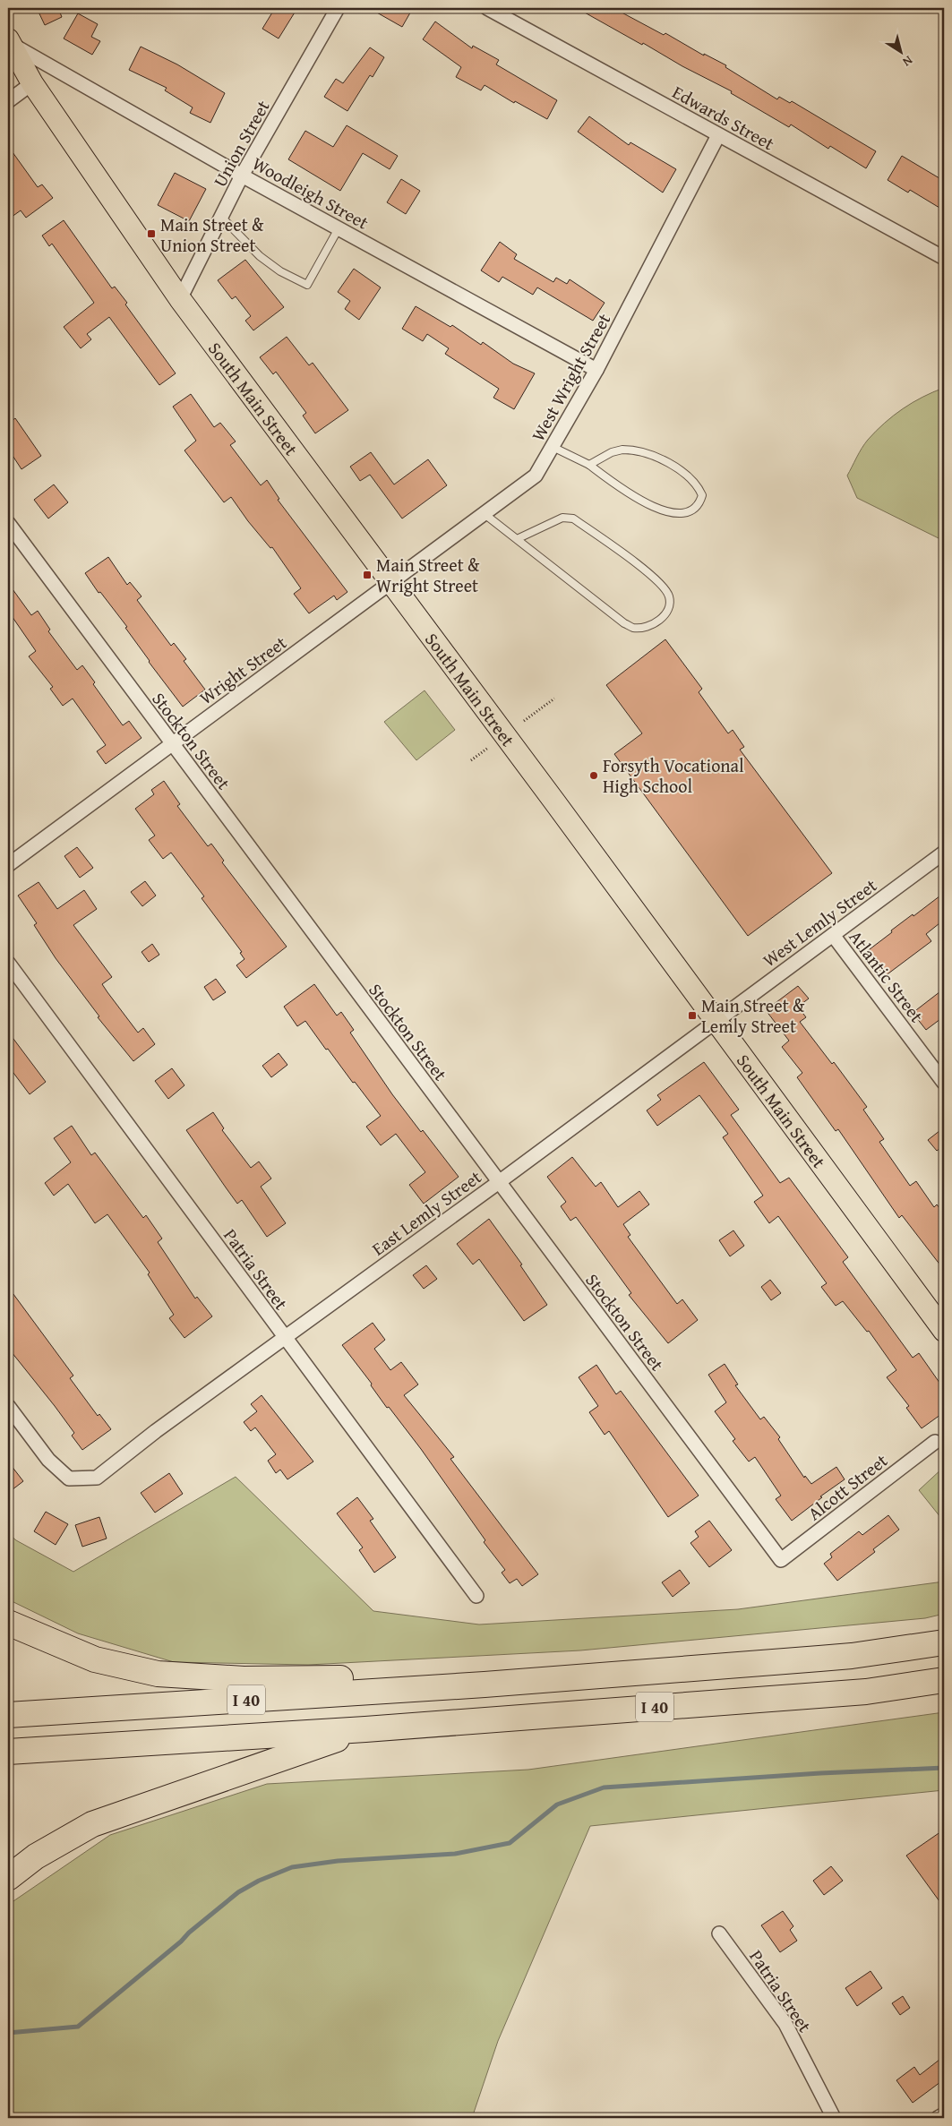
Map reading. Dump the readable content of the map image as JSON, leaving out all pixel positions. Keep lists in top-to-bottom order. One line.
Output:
{"streets":{"highway":["I 40"],"main road":["South Main Street"],"street":["Edwards Street","Union Street","Woodleigh Street","West Wright Street","Wright Street","Stockton Street","West Lemly Street","Atlantic Street","East Lemly Street","Patria Street","Alcott Street"]},"crossings":[["Edwards Street","West Wright Street"],["Union Street","Woodleigh Street"],["Union Street","South Main Street"],["Woodleigh Street","West Wright Street"],["Woodleigh Street","South Main Street"],["West Wright Street","South Main Street"],["West Wright Street","Wright Street"],["South Main Street","Wright Street"],["South Main Street","West Lemly Street"],["South Main Street","East Lemly Street"],["Wright Street","Stockton Street"],["Stockton Street","East Lemly Street"],["Stockton Street","Alcott Street"],["West Lemly Street","Atlantic Street"],["West Lemly Street","East Lemly Street"],["East Lemly Street","Patria Street"]],"places":{"transit":["Main Street & Union Street","Main Street & Wright Street","Main Street & Lemly Street"],"other":["Forsyth Vocational High School"]},"north":"bottom right"}
